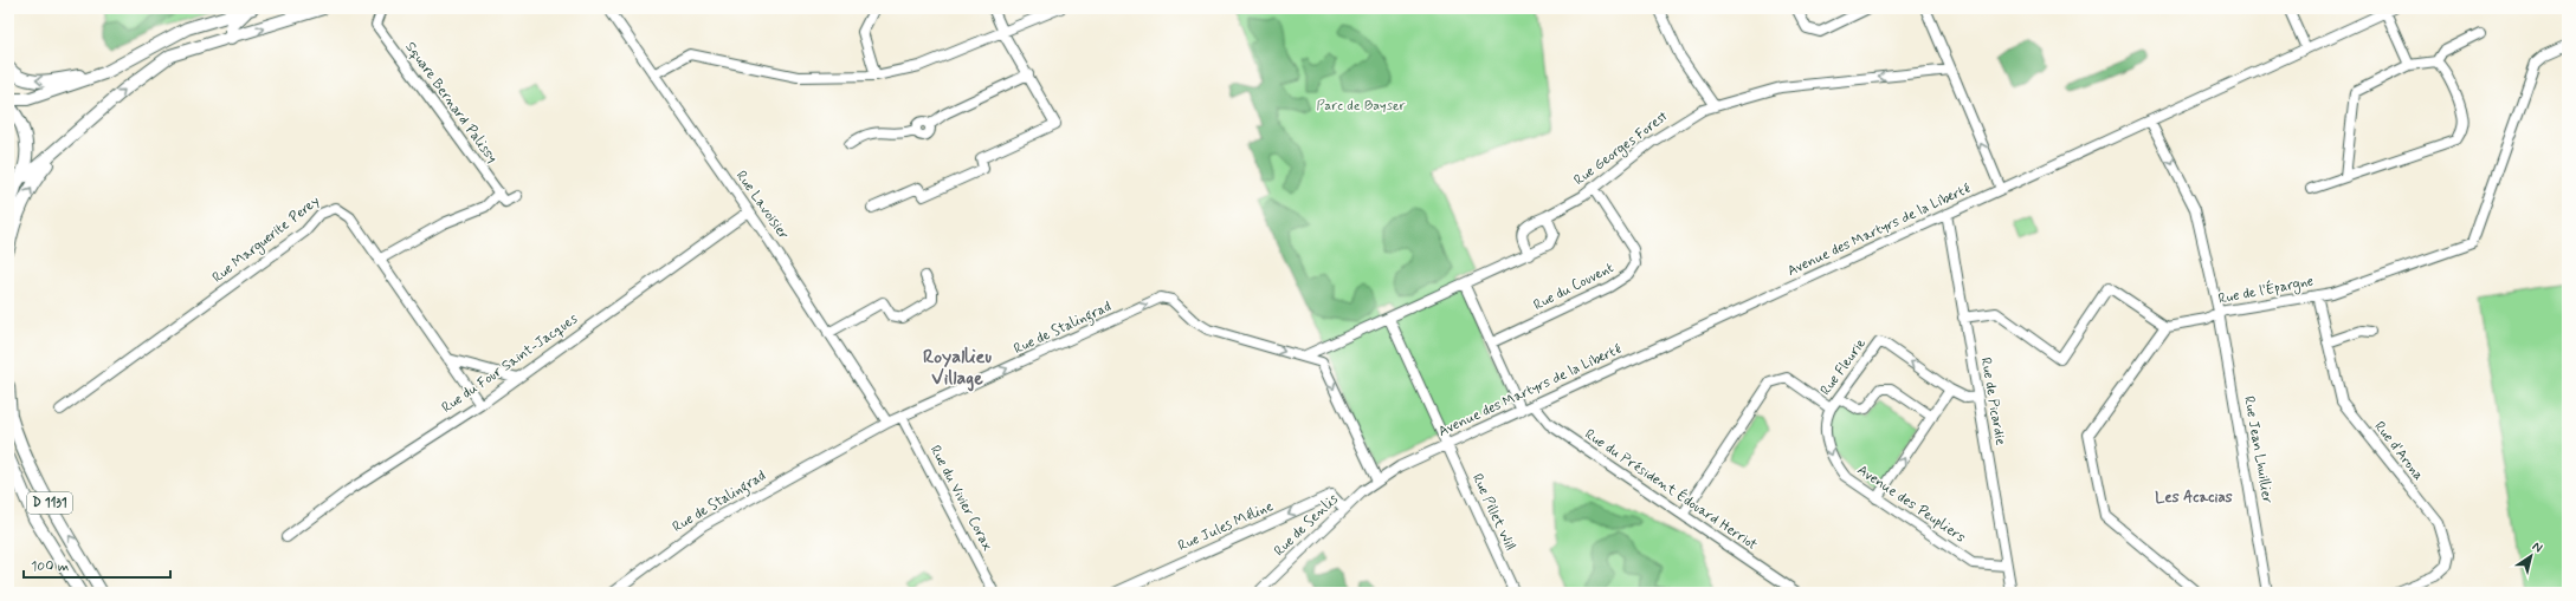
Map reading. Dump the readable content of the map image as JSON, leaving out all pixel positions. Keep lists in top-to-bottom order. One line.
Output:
{"streets":{"main road":["D 1131"],"street":["Square Bernard Palissy","Rue Georges Forest","Rue Lavoisier","Avenue des Martyrs de la Liberté","Rue Marguerite Perey","Rue du Couvent","Rue de l'Épargne","Rue de Stalingrad","Rue du Four Saint-Jacques","Rue Fleurie","Rue de Picardie","Rue Jean Lhuillier","Rue d'Arona","Rue du Président Édouard Herriot","Rue du Vivier Corax","Avenue des Peupliers","Rue Pillet Will","Rue de Senlis","Rue Jules Méline"]},"crossings":[["Rue Georges Forest","Rue du Couvent"],["Rue Lavoisier","Rue de Stalingrad"],["Rue Lavoisier","Rue du Four Saint-Jacques"],["Avenue des Martyrs de la Liberté","Rue de Stalingrad"],["Avenue des Martyrs de la Liberté","Rue de Picardie"],["Avenue des Martyrs de la Liberté","Rue Jean Lhuillier"],["Avenue des Martyrs de la Liberté","Rue du Président Édouard Herriot"],["Avenue des Martyrs de la Liberté","Rue Pillet Will"],["Avenue des Martyrs de la Liberté","Rue de Senlis"],["Rue Marguerite Perey","Rue du Four Saint-Jacques"],["Rue de l'Épargne","Rue Jean Lhuillier"],["Rue de l'Épargne","Rue d'Arona"],["Rue de Stalingrad","Rue du Vivier Corax"],["Rue de Stalingrad","Rue de Senlis"],["Rue Fleurie","Rue de Picardie"],["Rue Fleurie","Rue du Président Édouard Herriot"],["Rue Fleurie","Avenue des Peupliers"],["Rue de Picardie","Avenue des Peupliers"],["Rue de Senlis","Rue Jules Méline"]],"one_way":["Rue Georges Forest","Rue de Stalingrad","Rue Jean Lhuillier","Avenue des Peupliers","Rue Jules Méline"],"districts":["Royallieu Village","Les Acacias"],"parks":["Parc de Bayser"],"scale_bar":"100 m","north":"top right"}
